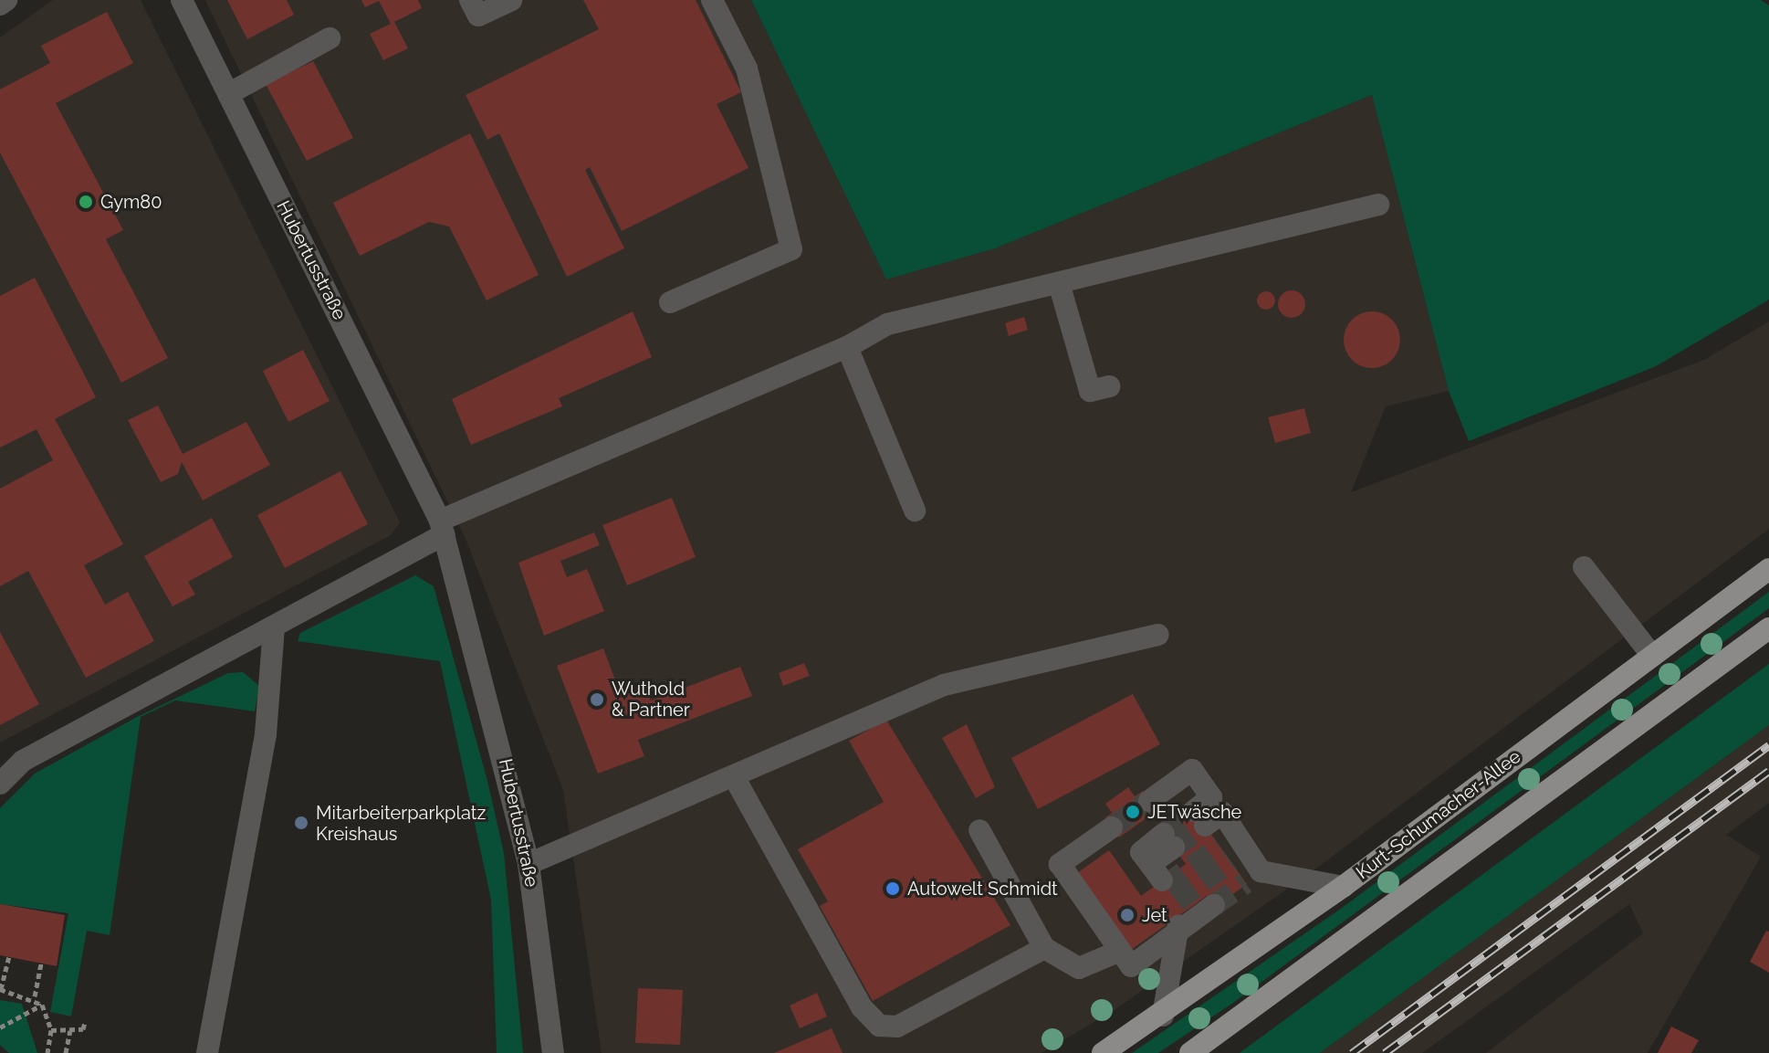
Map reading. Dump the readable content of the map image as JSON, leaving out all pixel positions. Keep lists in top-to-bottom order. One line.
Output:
{"streets":{"main road":["Kurt-Schumacher-Allee"],"street":["Hubertusstraße"]},"places":["Gym80","Wuthold & Partner","JETwäsche","Mitarbeiterparkplatz Kreishaus","Autowelt Schmidt","Jet"]}
